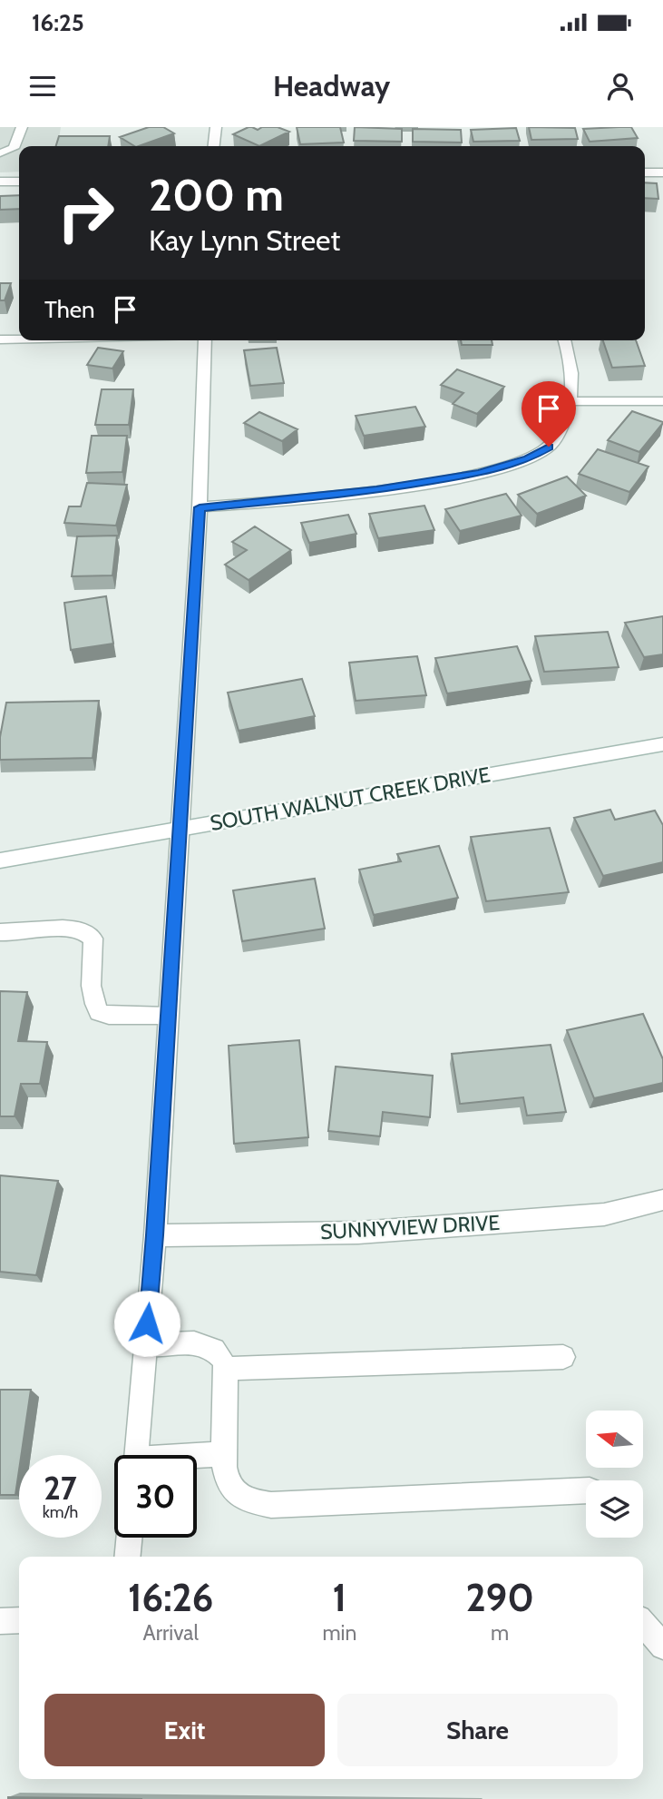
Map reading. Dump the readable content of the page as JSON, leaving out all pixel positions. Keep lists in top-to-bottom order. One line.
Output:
{"streets":{"street":["SOUTH WALNUT CREEK DRIVE","SUNNYVIEW DRIVE"]},"north":"left","page":{"status":"16:25","header":"Headway","turn":["200 m","Kay Lynn Street"],"then":"Then","speed":"27 km/h","limit":"30","eta":["16:26","Arrival","1","min","290","m"],"buttons":["Exit","Share"]}}
